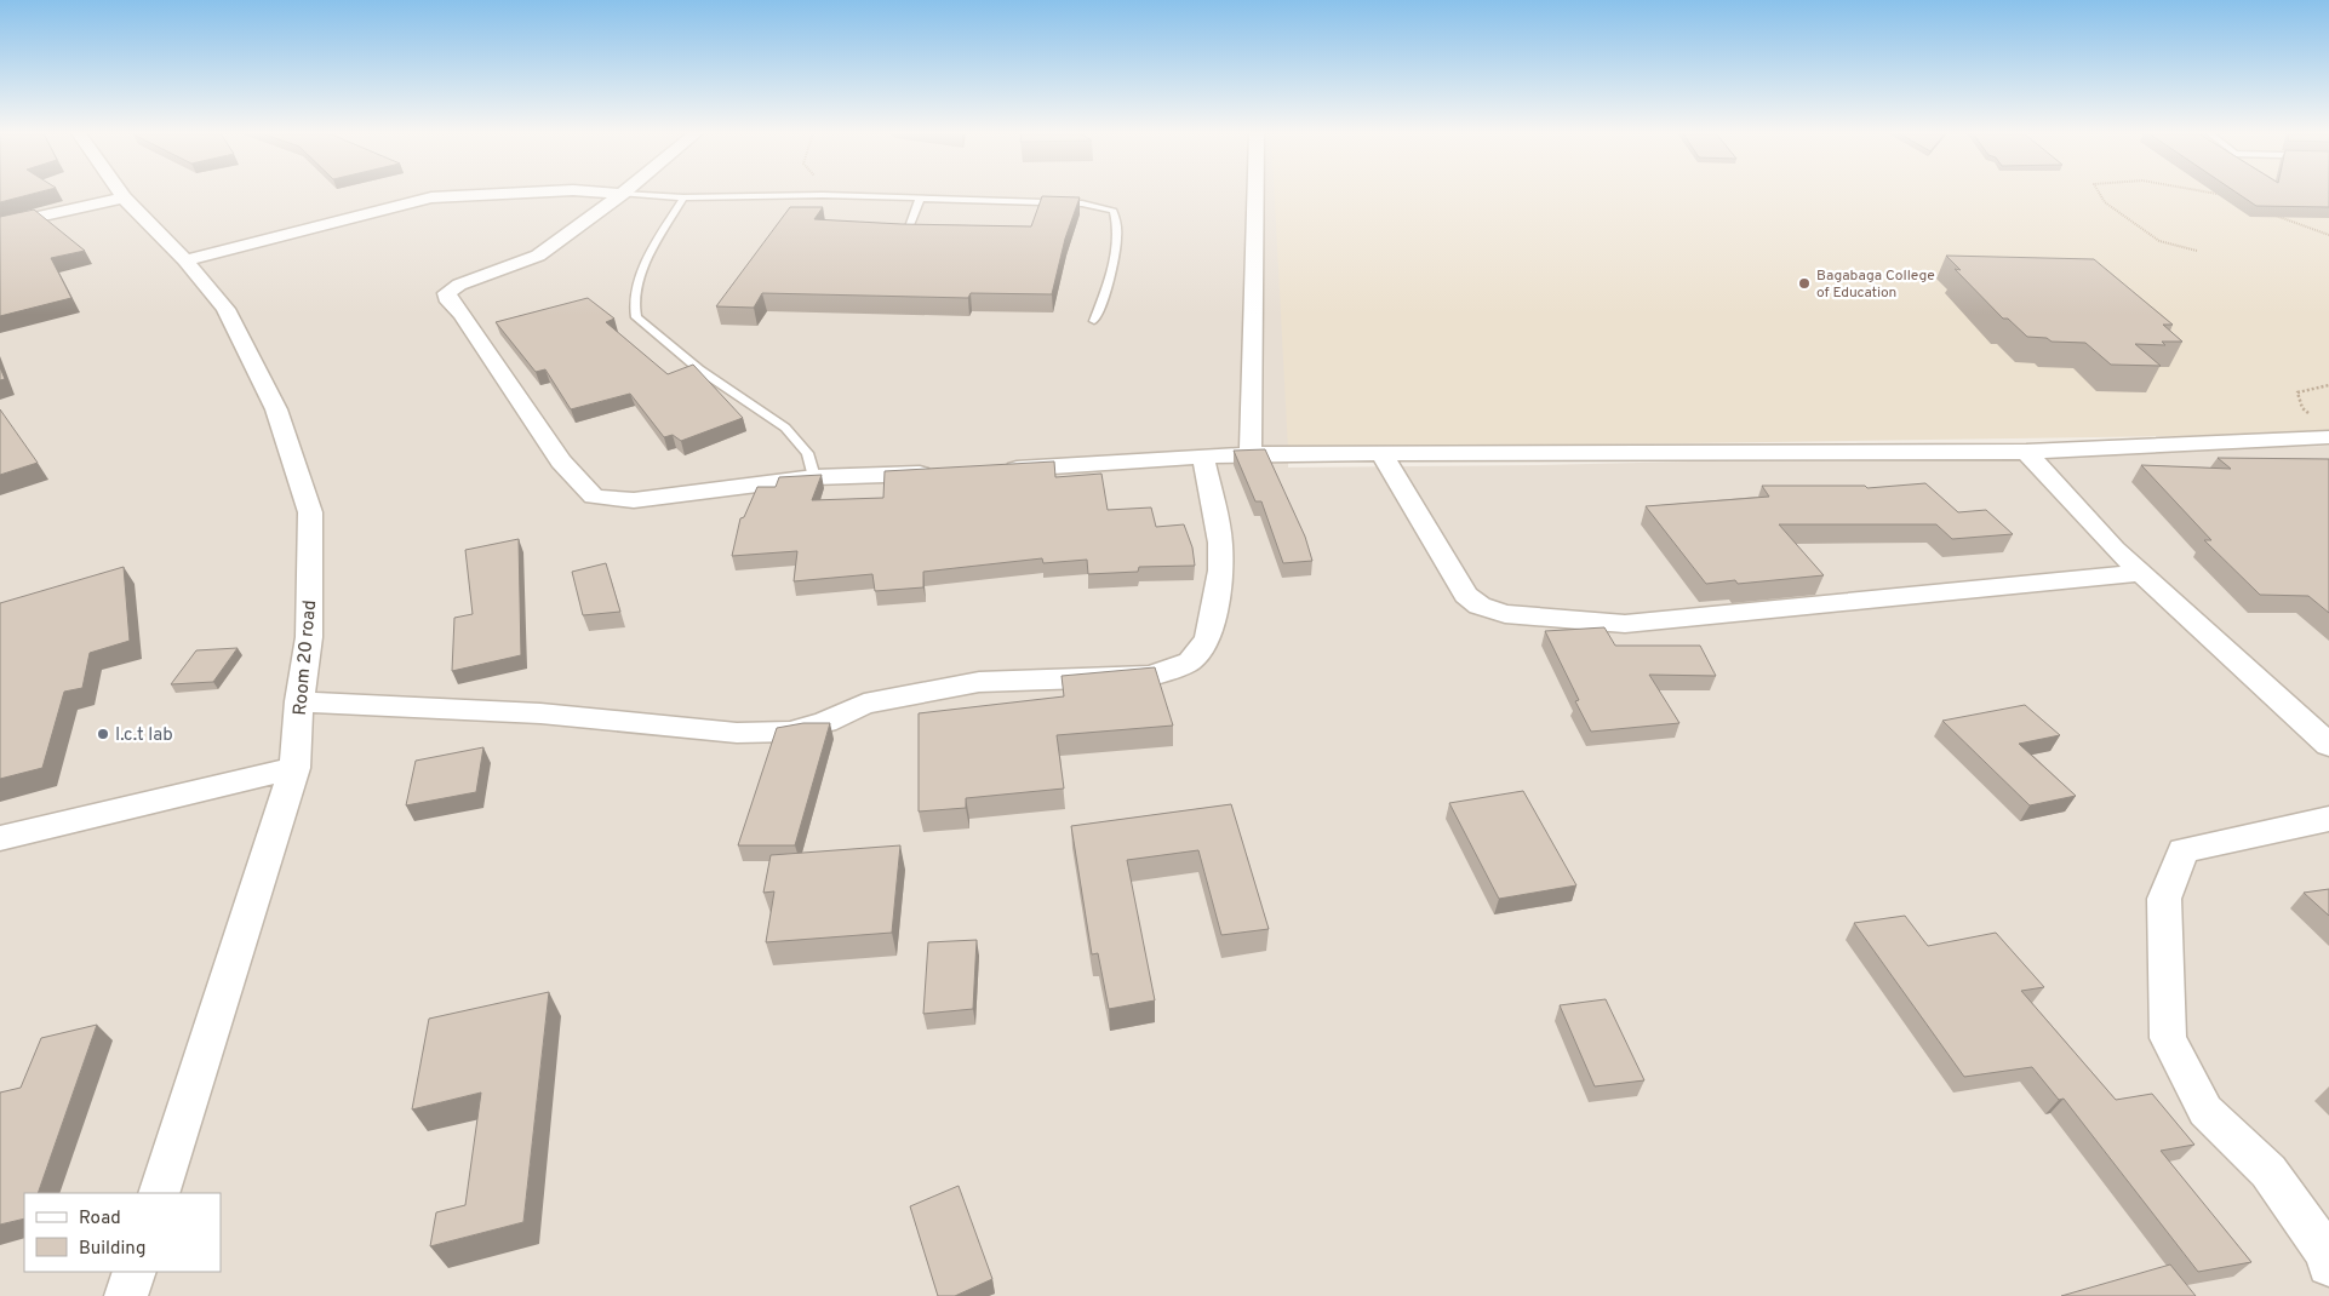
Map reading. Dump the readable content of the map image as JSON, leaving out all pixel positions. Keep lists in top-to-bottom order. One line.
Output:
{"streets":{"street":["Room 20 road"]},"places":["Bagabaga College of Education","I.c.t lab"],"legend":["Road","Building"]}
